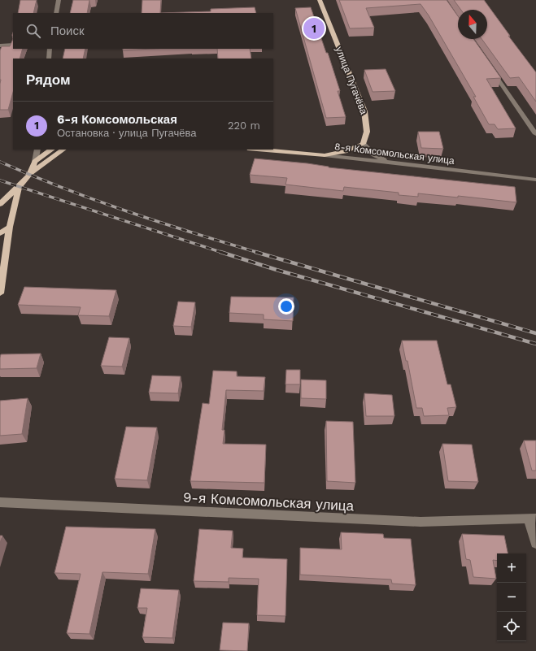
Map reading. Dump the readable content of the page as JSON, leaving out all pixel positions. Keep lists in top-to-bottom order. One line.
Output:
{"streets":{"main road":["улица Пугачёва","8-я Комсомольская улица"],"street":["9-я Комсомольская улица"]},"north":"top","page":{"search":"Поиск","pins":"1","heading":"Рядом","list":[{"mark":"1","name":"6-я Комсомольская","note":"Остановка · улица Пугачёва","value":"220 m"}],"map_buttons":["+","−"]}}
